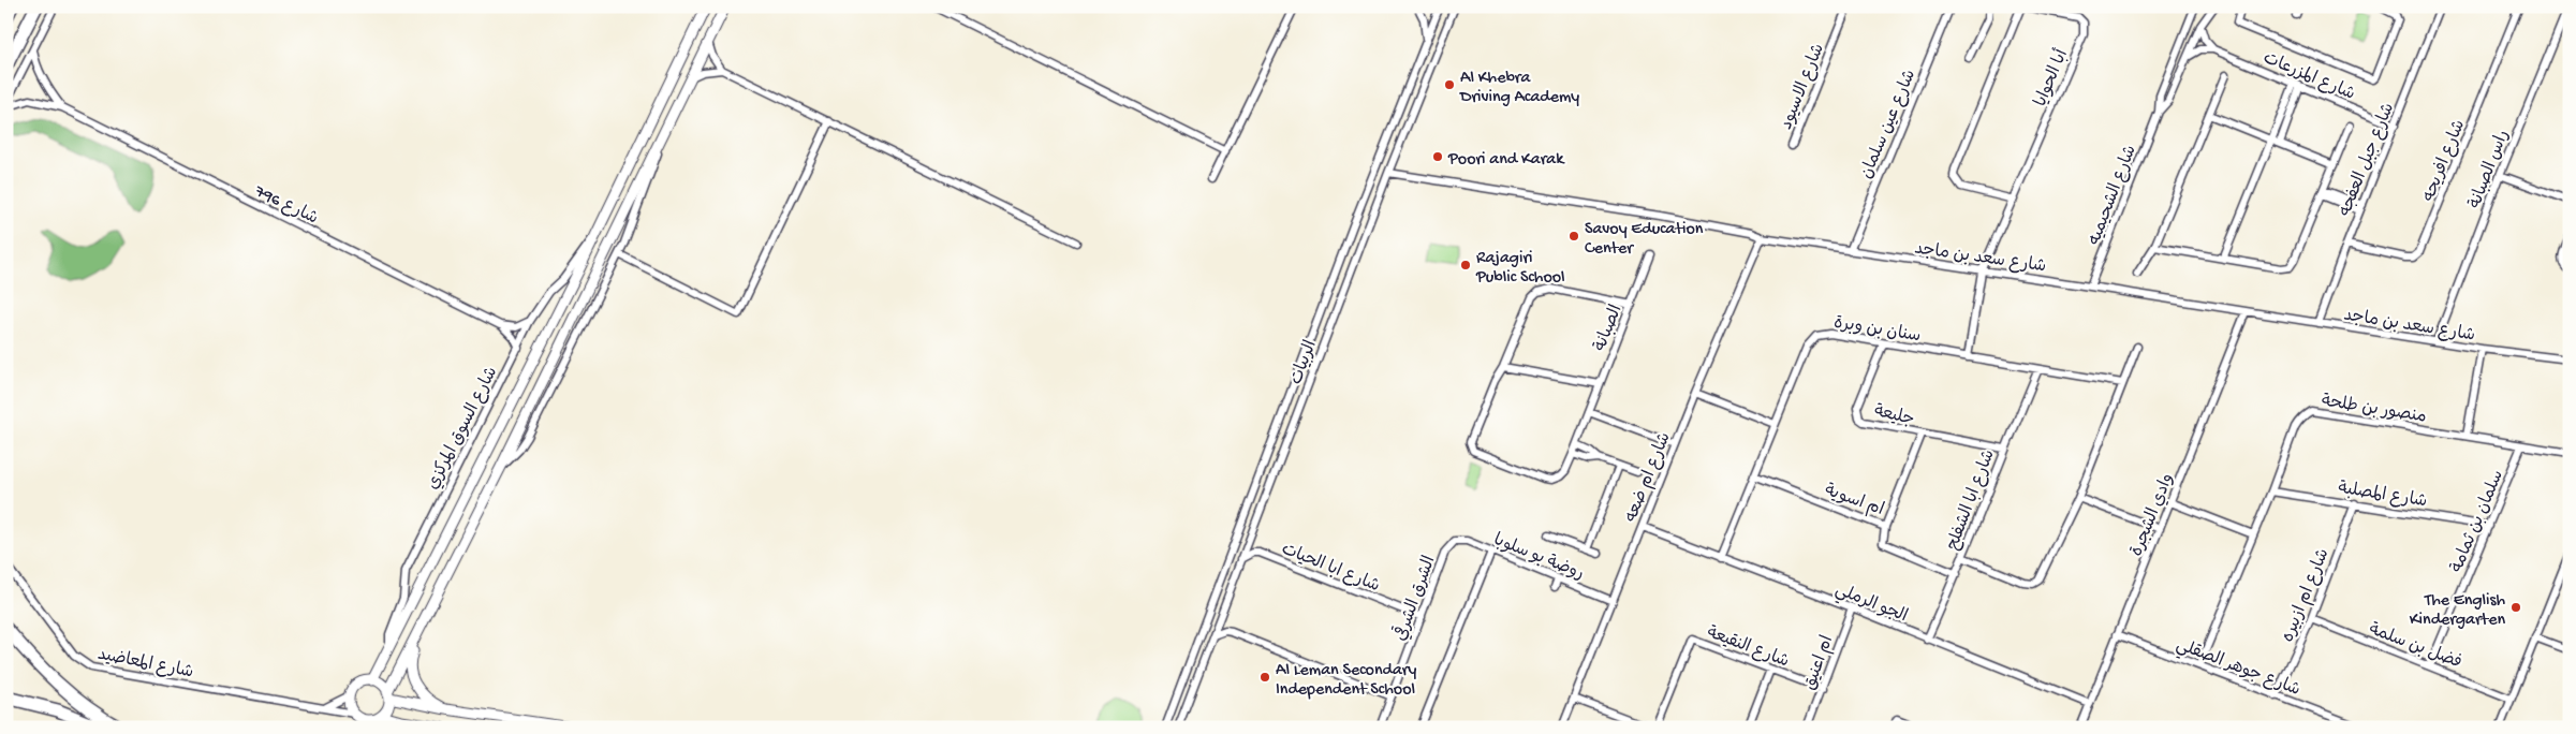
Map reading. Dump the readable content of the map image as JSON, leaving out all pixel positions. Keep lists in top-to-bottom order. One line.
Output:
{"streets":{"main road":["شارع السوق المركزي"],"street":["شارع المزرعات","أبا الحوايا","شارع الاسيود","شارع عين سلمان","شارع جبل العفجه","شارع افريحه","راس الصبانة","شارع الشحيميه","شارع 796","شارع سعد بن ماجد","الصبانة","سنان بن وبرة","الربيات","منصور بن طلحة","جليعة","شارع ام ضعه","شارع المصلبة","ام اسوية","شارع ابا الشفلح","وادي الشجرة","سلمان بن ثمامة","روضة بو سلوبا","شارع ابا الحيات","شارع ام ازبيره","الشرق الشرقي","الجو الرملي","فضل بن سلمة","شارع النقيعة","شارع المعاضيد","ام اعنيق","شارع جوهر الصقلي"]},"crossings":[["شارع المزرعات","شارع جبل العفجه"],["أبا الحوايا","شارع سعد بن ماجد"],["شارع عين سلمان","شارع سعد بن ماجد"],["شارع جبل العفجه","شارع افريحه"],["شارع جبل العفجه","شارع سعد بن ماجد"],["راس الصبانة","شارع سعد بن ماجد"],["شارع الشحيميه","شارع سعد بن ماجد"],["شارع 796","شارع السوق المركزي"],["شارع سعد بن ماجد","الربيات"],["شارع سعد بن ماجد","شارع ام ضعه"],["شارع سعد بن ماجد","وادي الشجرة"],["سنان بن وبرة","جليعة"],["سنان بن وبرة","ام اسوية"],["سنان بن وبرة","شارع ابا الشفلح"],["سنان بن وبرة","الجو الرملي"],["الربيات","شارع ابا الحيات"],["منصور بن طلحة","شارع المصلبة"],["منصور بن طلحة","سلمان بن ثمامة"],["منصور بن طلحة","شارع جوهر الصقلي"],["جليعة","ام اسوية"],["جليعة","شارع ابا الشفلح"],["شارع السوق المركزي","شارع المعاضيد"],["شارع ام ضعه","روضة بو سلوبا"],["شارع ام ضعه","الجو الرملي"],["شارع المصلبة","سلمان بن ثمامة"],["شارع المصلبة","شارع ام ازبيره"],["شارع ابا الشفلح","الجو الرملي"],["وادي الشجرة","الجو الرملي"],["وادي الشجرة","شارع جوهر الصقلي"],["سلمان بن ثمامة","فضل بن سلمة"],["روضة بو سلوبا","الشرق الشرقي"],["شارع ابا الحيات","الشرق الشرقي"],["شارع ام ازبيره","فضل بن سلمة"],["شارع ام ازبيره","شارع جوهر الصقلي"],["الجو الرملي","ام اعنيق"],["شارع النقيعة","ام اعنيق"]],"places":["Al Khebra Driving Academy","Poori and Karak","Savoy Education Center","Rajagiri Public School","The English Kindergarten","Al Leman Secondary Independent School"]}
